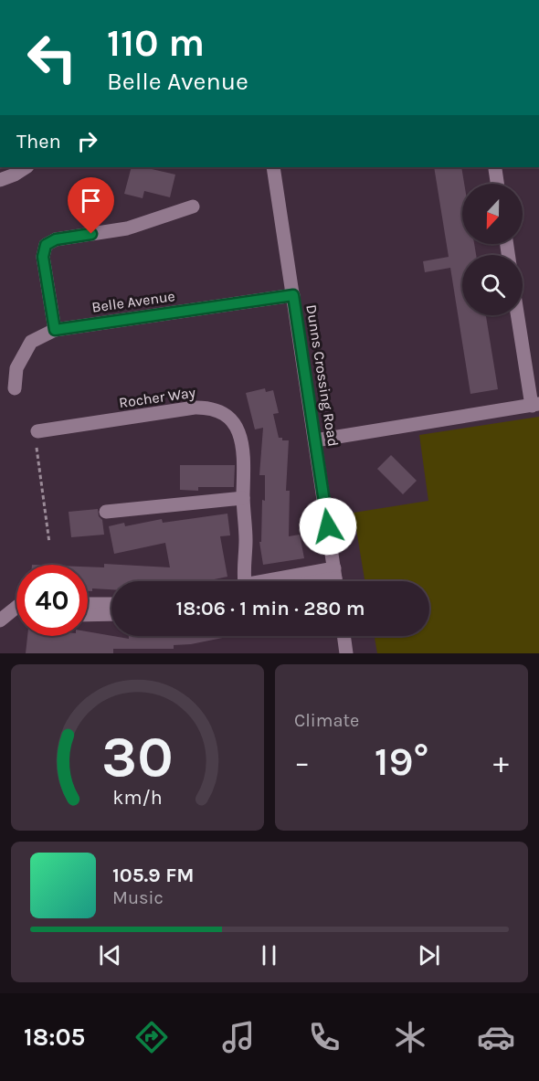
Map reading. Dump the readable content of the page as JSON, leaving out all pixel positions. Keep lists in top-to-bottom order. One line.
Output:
{"streets":{"street":["Belle Avenue","Dunns Crossing Road","Rocher Way"]},"crossings":[["Belle Avenue","Dunns Crossing Road"]],"north":"bottom","page":{"turn":["110 m","Belle Avenue"],"then":"Then","limit":"40","trip":"18:06 · 1 min · 280 m","tile":"Climate","heat":["−","19°","+"],"song":["105.9 FM","Music"],"tabs":"18:05","gauge":["30","km/h"]}}
